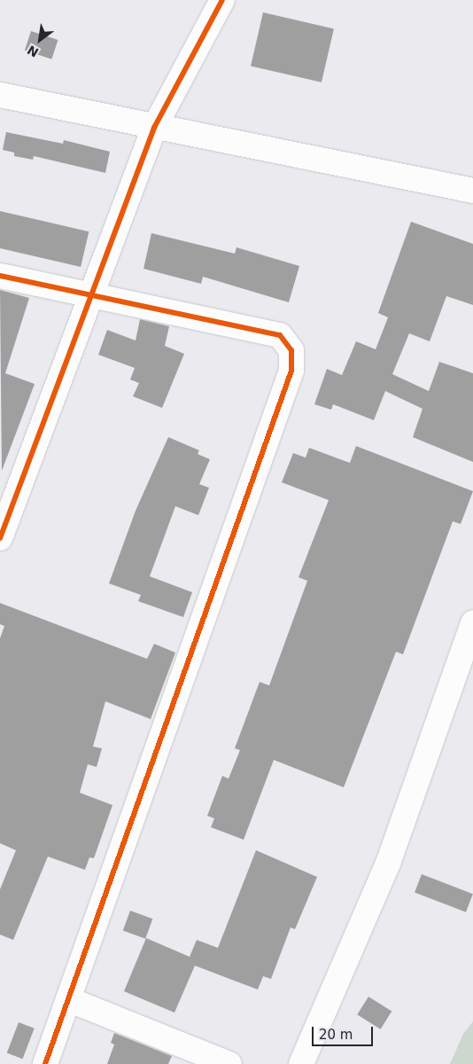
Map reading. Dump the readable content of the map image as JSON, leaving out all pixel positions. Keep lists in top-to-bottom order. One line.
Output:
{"scale_bar":"20 m","north":"bottom left"}
